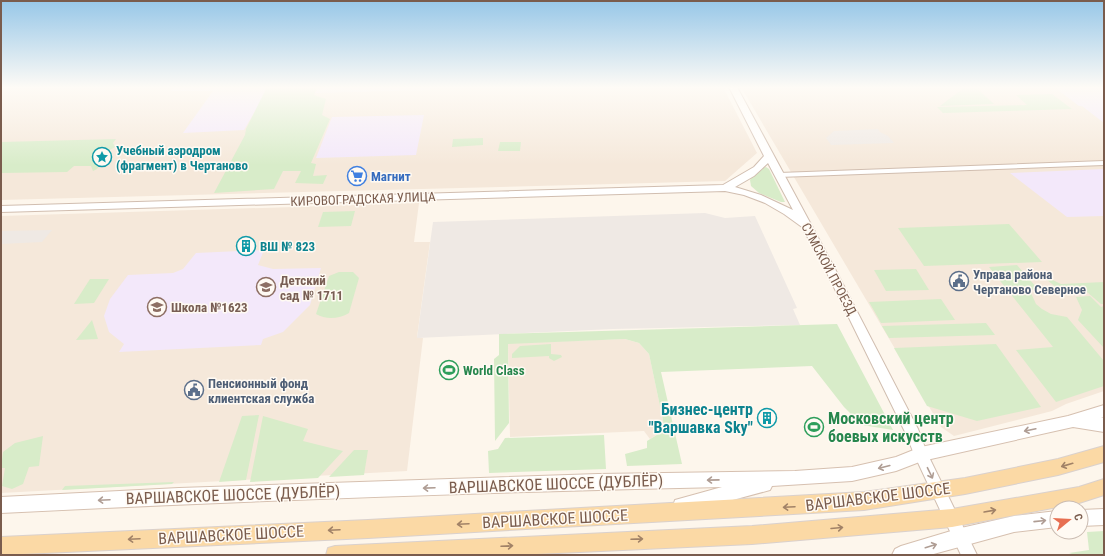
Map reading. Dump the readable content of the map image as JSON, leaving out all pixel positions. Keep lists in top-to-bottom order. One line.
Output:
{"streets":{"main road":["ВАРШАВСКОЕ ШОССЕ (ДУБЛЁР)","ВАРШАВСКОЕ ШОССЕ"],"street":["КИРОВОГРАДСКАЯ УЛИЦА","СУМСКОЙ ПРОЕЗД"]},"crossings":[["СУМСКОЙ ПРОЕЗД","ВАРШАВСКОЕ ШОССЕ (ДУБЛЁР)"],["СУМСКОЙ ПРОЕЗД","ВАРШАВСКОЕ ШОССЕ"]],"one_way":["ВАРШАВСКОЕ ШОССЕ (ДУБЛЁР)"],"places":{"place":["Учебный аэродром (фрагмент) в Чертаново"],"supermarket":["Магнит"],"building":["ВШ № 823","Бизнес-центр \"Варшавка Sky\""],"public building":["Управа района Чертаново Северное","Пенсионный фонд клиентская служба"],"school or university":["Детский сад № 1711","Школа №1623"],"sports":["World Class","Московский центр боевых искусств"]},"north":"right"}
